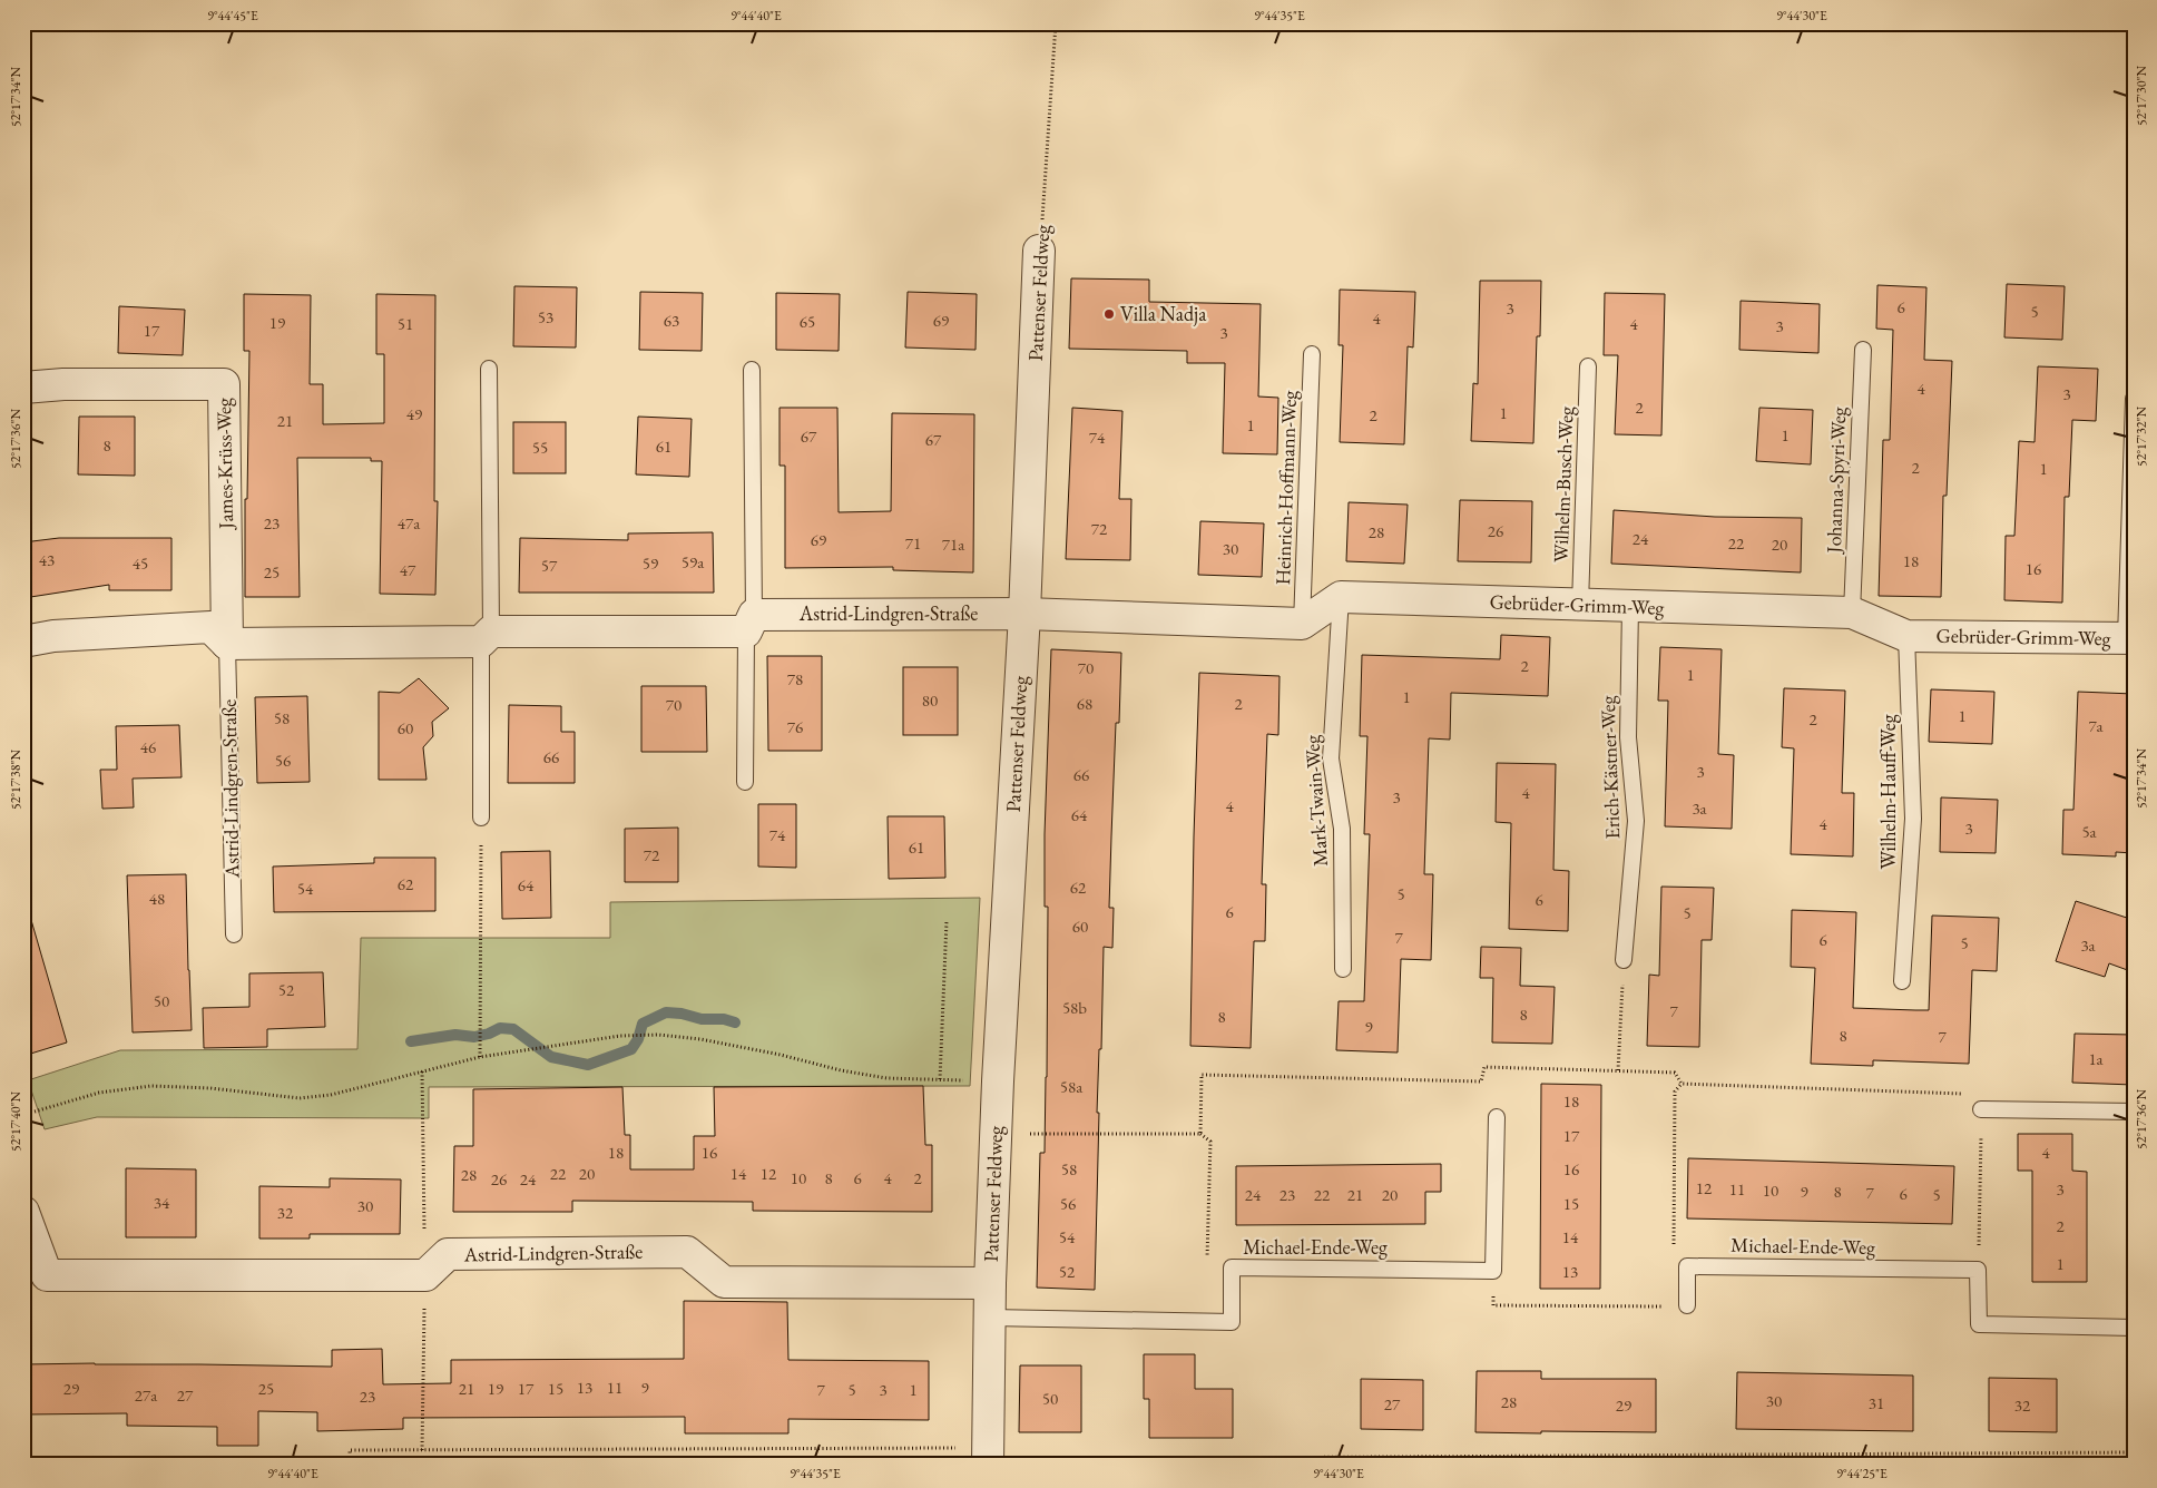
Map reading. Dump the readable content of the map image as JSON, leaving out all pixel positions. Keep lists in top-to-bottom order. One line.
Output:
{"streets":{"street":["Pattenser Feldweg","James-Krüss-Weg","Gebrüder-Grimm-Weg","Astrid-Lindgren-Straße"],"lane":["Johanna-Spyri-Weg","Wilhelm-Busch-Weg","Heinrich-Hoffmann-Weg","Erich-Kästner-Weg","Wilhelm-Hauff-Weg","Mark-Twain-Weg","Michael-Ende-Weg"]},"crossings":[["Pattenser Feldweg","Astrid-Lindgren-Straße"],["Pattenser Feldweg","Michael-Ende-Weg"],["James-Krüss-Weg","Astrid-Lindgren-Straße"],["Johanna-Spyri-Weg","Gebrüder-Grimm-Weg"],["Wilhelm-Busch-Weg","Gebrüder-Grimm-Weg"],["Gebrüder-Grimm-Weg","Erich-Kästner-Weg"],["Gebrüder-Grimm-Weg","Wilhelm-Hauff-Weg"],["Gebrüder-Grimm-Weg","Mark-Twain-Weg"]],"places":["Villa Nadja"],"house_numbers":["6","3","5","53","4","63","69","65","19","51","4","3","17","3","4","3","2","1","49","2","21","1","1","67","74","67","8","61","55","2","1","23","47a","72","26","28","24","69","71","22","71a","20","30","43","18","59a","45","59","57","16","47","25","2","70","1","78","1","80","68","2","70","1","58","2","7a","76","60","46","66","56","3","66","4","3","4","3a","64","4","3","5a","74","61","72","62","64","62","54","5","48","6","6","5","60","7","6","5","3a","52","50","58b","7","8","8","9","8","7","1a","58a","18","17","18","16","4","58","16","22","20","14","12","28","10","8","6","4","2","26","24","12","11","3","10","9","8","7","6","24","23","22","21","20","5","34","56","15","30","32","2","54","14","1","52","13","13","11","9","29","25","21","19","17","15","7","5","3","1","27a","27","23","50","30","28","31","27","29","32"],"coordinates":["9°44'45\"E","9°44'40\"E","9°44'35\"E","9°44'30\"E","52°17'30\"N","52°17'34\"N","52°17'32\"N","52°17'36\"N","52°17'38\"N","52°17'40\"N","9°44'25\"E"]}
